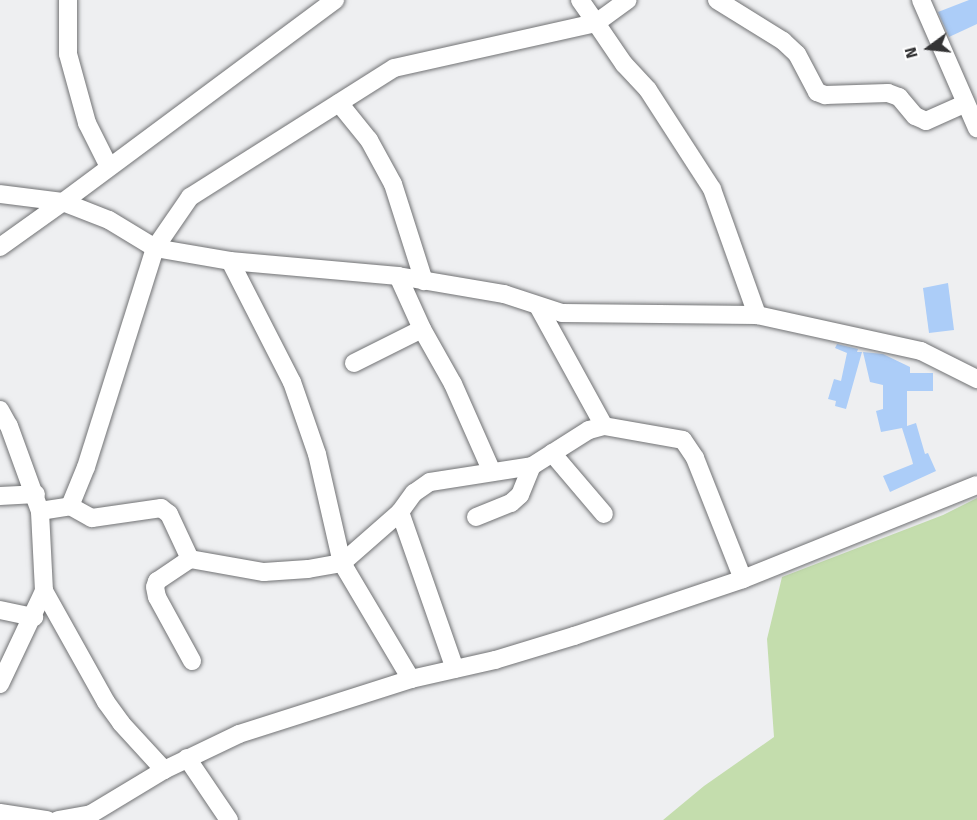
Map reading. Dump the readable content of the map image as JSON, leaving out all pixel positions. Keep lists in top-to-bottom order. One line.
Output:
{"north":"left"}
